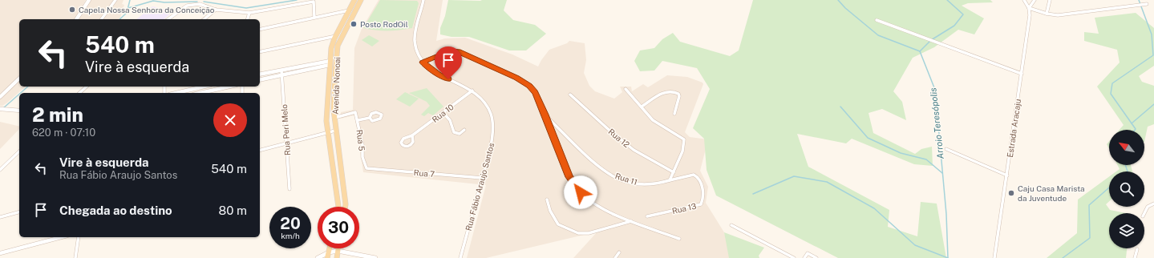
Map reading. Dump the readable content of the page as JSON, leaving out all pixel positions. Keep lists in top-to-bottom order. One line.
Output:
{"streets":{"main road":["Avenida Nonoai"],"street":["Rua 10","Estrada Aracaju","Rua Peri Melo","Rua 12","Rua 5","Rua 7","Rua 11","Rua Fábio Araujo Santos","Rua 13"]},"crossings":[["Avenida Nonoai","Rua 5"],["Rua 10","Rua Fábio Araujo Santos"],["Rua 5","Rua 7"],["Rua 7","Rua Fábio Araujo Santos"],["Rua 11","Rua 13"]],"water":["Arroio Teresópolis"],"places":["Capela Nossa Senhora da Conceição","Posto RodOil","Caju Casa Marista da Juventude"],"north":"top left","page":{"turn":["540 m","Vire à esquerda"],"heading":["2 min","620 m · 07:10"],"list":[{"name":"Vire à esquerda","note":"Rua Fábio Araujo Santos","value":"540 m"},{"name":"Chegada ao destino","value":"80 m"}],"speed":"20 km/h","limit":"30"}}
